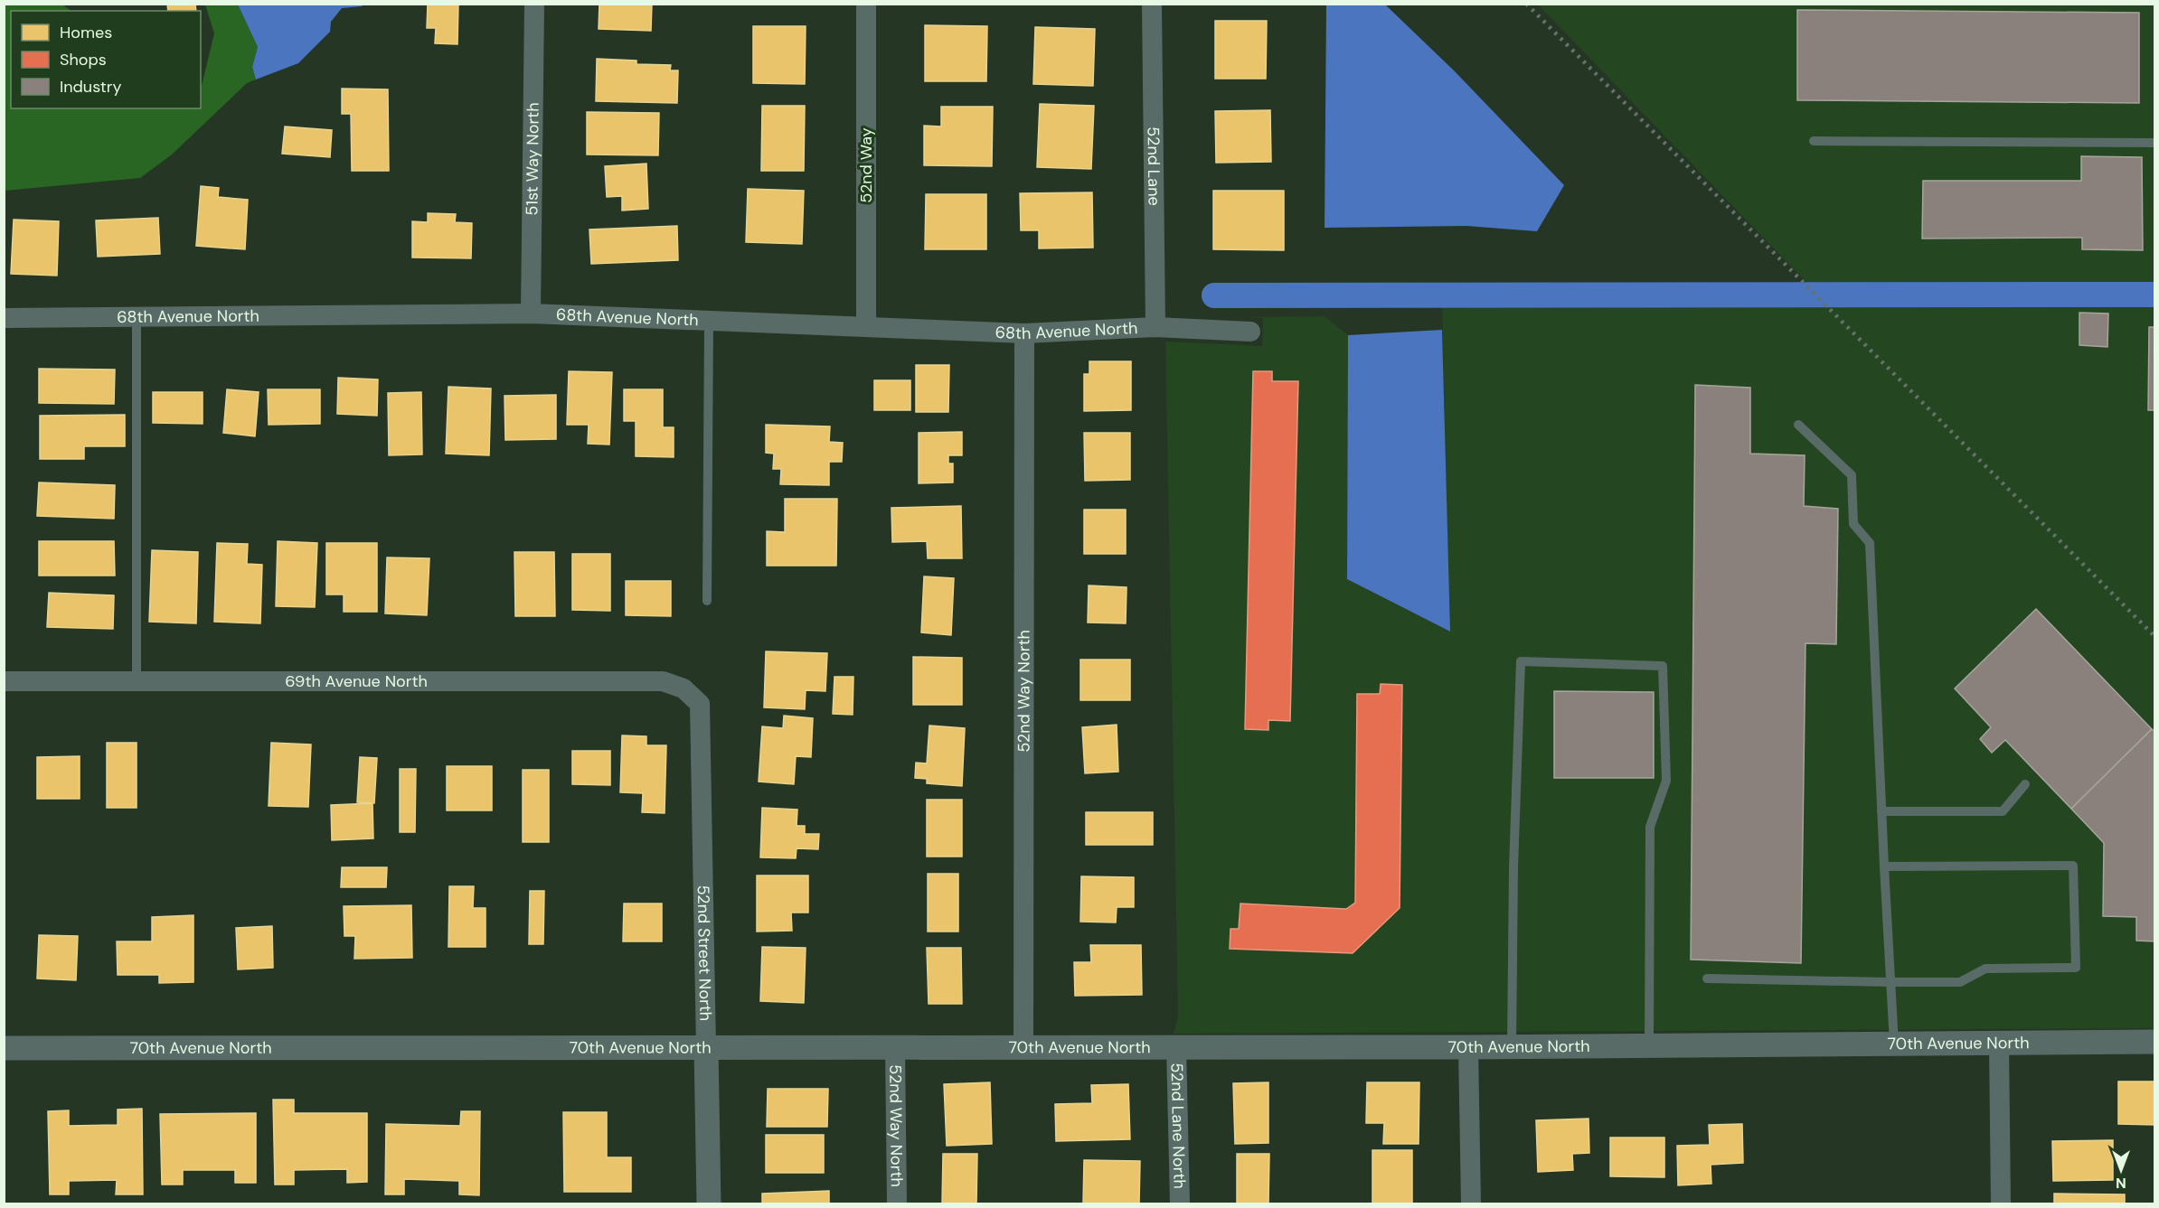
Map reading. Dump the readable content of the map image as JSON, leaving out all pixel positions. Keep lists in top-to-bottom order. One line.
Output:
{"streets":{"street":["51st Way North","52nd Way","52nd Lane","68th Avenue North","69th Avenue North","52nd Way North","52nd Street North","70th Avenue North","52nd Lane North"]},"crossings":[["51st Way North","68th Avenue North"],["52nd Way","68th Avenue North"],["52nd Lane","68th Avenue North"],["68th Avenue North","52nd Way North"],["69th Avenue North","52nd Street North"],["52nd Way North","70th Avenue North"],["52nd Street North","70th Avenue North"],["70th Avenue North","52nd Lane North"]],"legend":["Homes","Shops","Industry"],"north":"bottom"}
